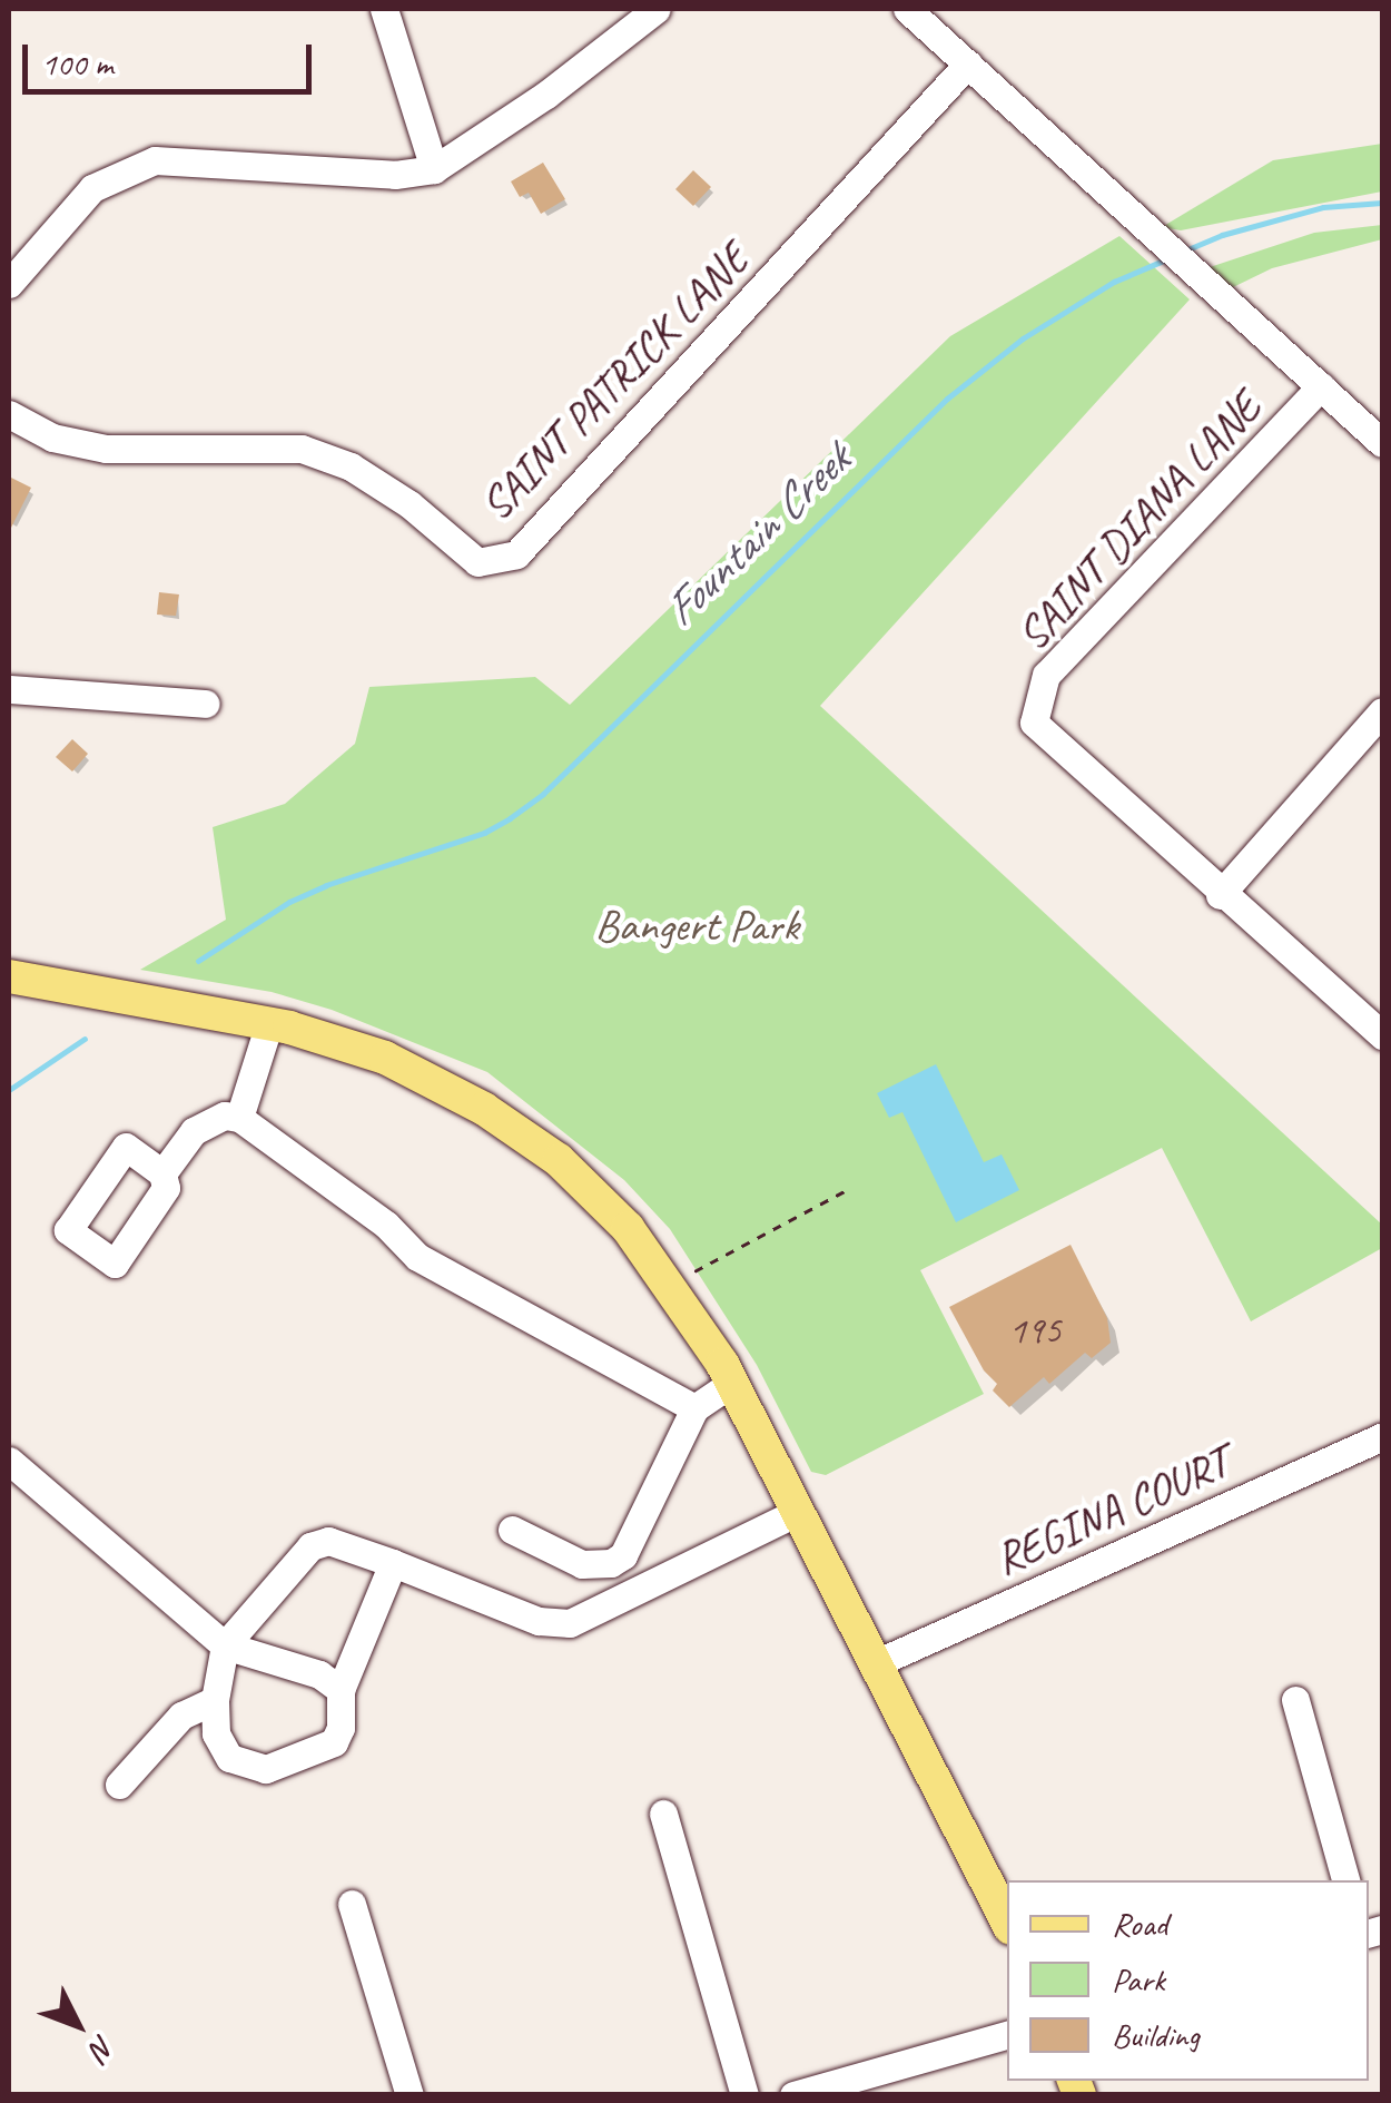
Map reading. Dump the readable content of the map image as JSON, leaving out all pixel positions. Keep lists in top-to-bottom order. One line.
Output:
{"streets":{"street":["SAINT PATRICK LANE","SAINT DIANA LANE","REGINA COURT"]},"water":["Fountain Creek"],"parks":["Bangert Park"],"house_numbers":["195"],"legend":["Road","Park","Building"],"scale_bar":"100 m","north":"bottom right"}
